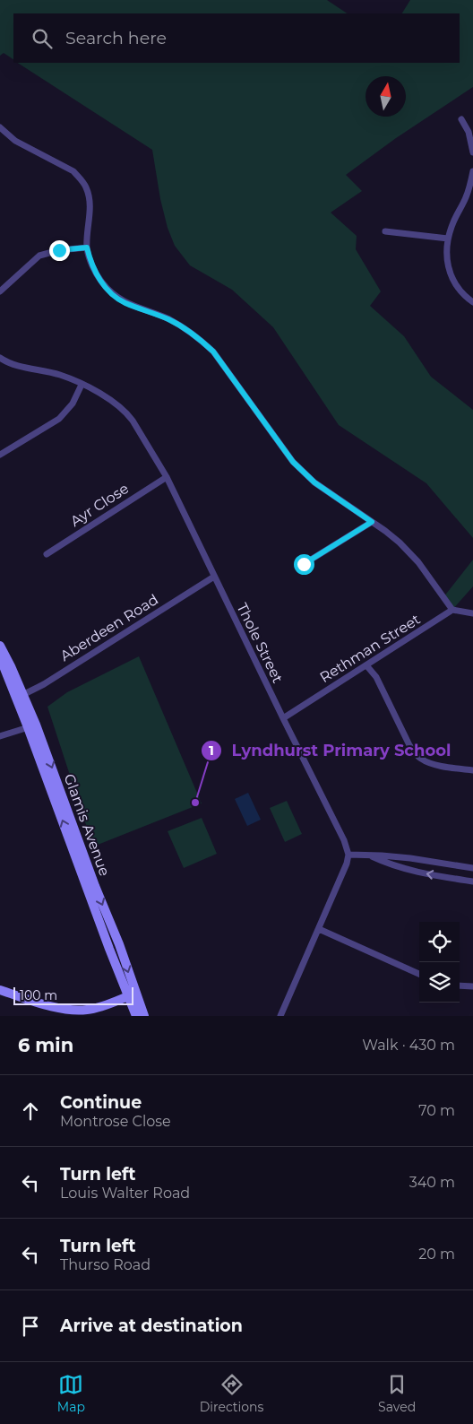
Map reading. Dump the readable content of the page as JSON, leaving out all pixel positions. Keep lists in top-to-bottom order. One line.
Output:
{"streets":{"main road":["Glamis Avenue"],"street":["Ayr Close","Aberdeen Road","Thole Street","Rethman Street"]},"crossings":[["Ayr Close","Thole Street"],["Aberdeen Road","Thole Street"],["Aberdeen Road","Glamis Avenue"],["Thole Street","Rethman Street"]],"places":["Lyndhurst Primary School"],"scale_bar":"100 m","north":"top","page":{"search":"Search here","scale":"100 m","heading":["6 min","Walk · 430 m"],"list":[["Continue","Montrose Close","70 m"],["Turn left","Louis Walter Road","340 m"],["Turn left","Thurso Road","20 m"],"Arrive at destination"],"nav":["Map","Directions","Saved"]}}
